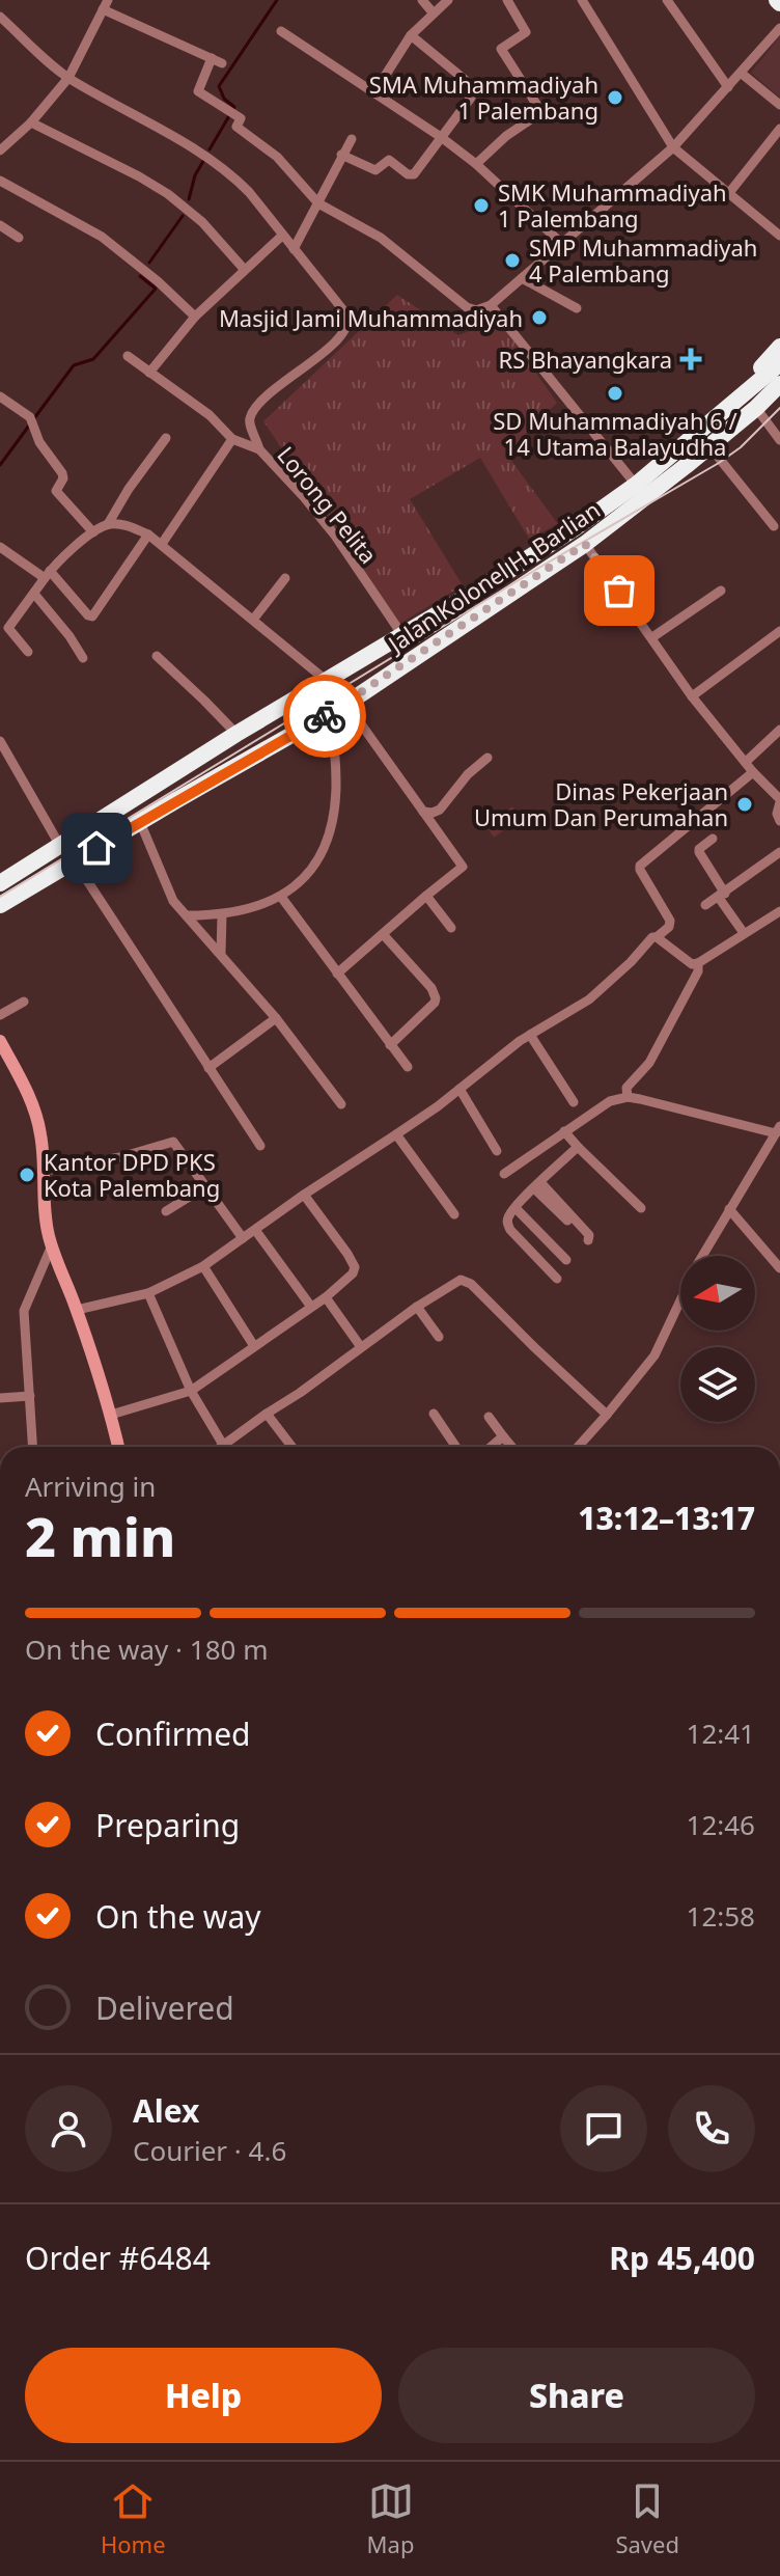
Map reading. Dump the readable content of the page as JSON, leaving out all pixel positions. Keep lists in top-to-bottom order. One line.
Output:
{"streets":{"highway":["Jalan Kolonel H. Barlian"],"street":["Lorong Pelita"]},"crossings":[["Lorong Pelita","Jalan Kolonel H. Barlian"]],"places":{"other":["SMA Muhammadiyah 1 Palembang","SMK Muhammadiyah 1 Palembang","SMP Muhammadiyah 4 Palembang","Masjid Jami Muhammadiyah","SD Muhammadiyah 6 / 14 Utama Balayudha","Dinas Pekerjaan Umum Dan Perumahan","Kantor DPD PKS Kota Palembang"],"health":["RS Bhayangkara"]},"north":"left","page":{"heading":["2 min","Arriving in","13:12–13:17"],"panel":["Alex","Courier · 4.6","Order #6484","Rp 45,400"],"bar":"On the way · 180 m","list":[["Confirmed","12:41"],["Preparing","12:46"],["On the way","12:58"],"Delivered"],"buttons":["Help","Share"],"tabs":["Home","Map","Saved"]}}
